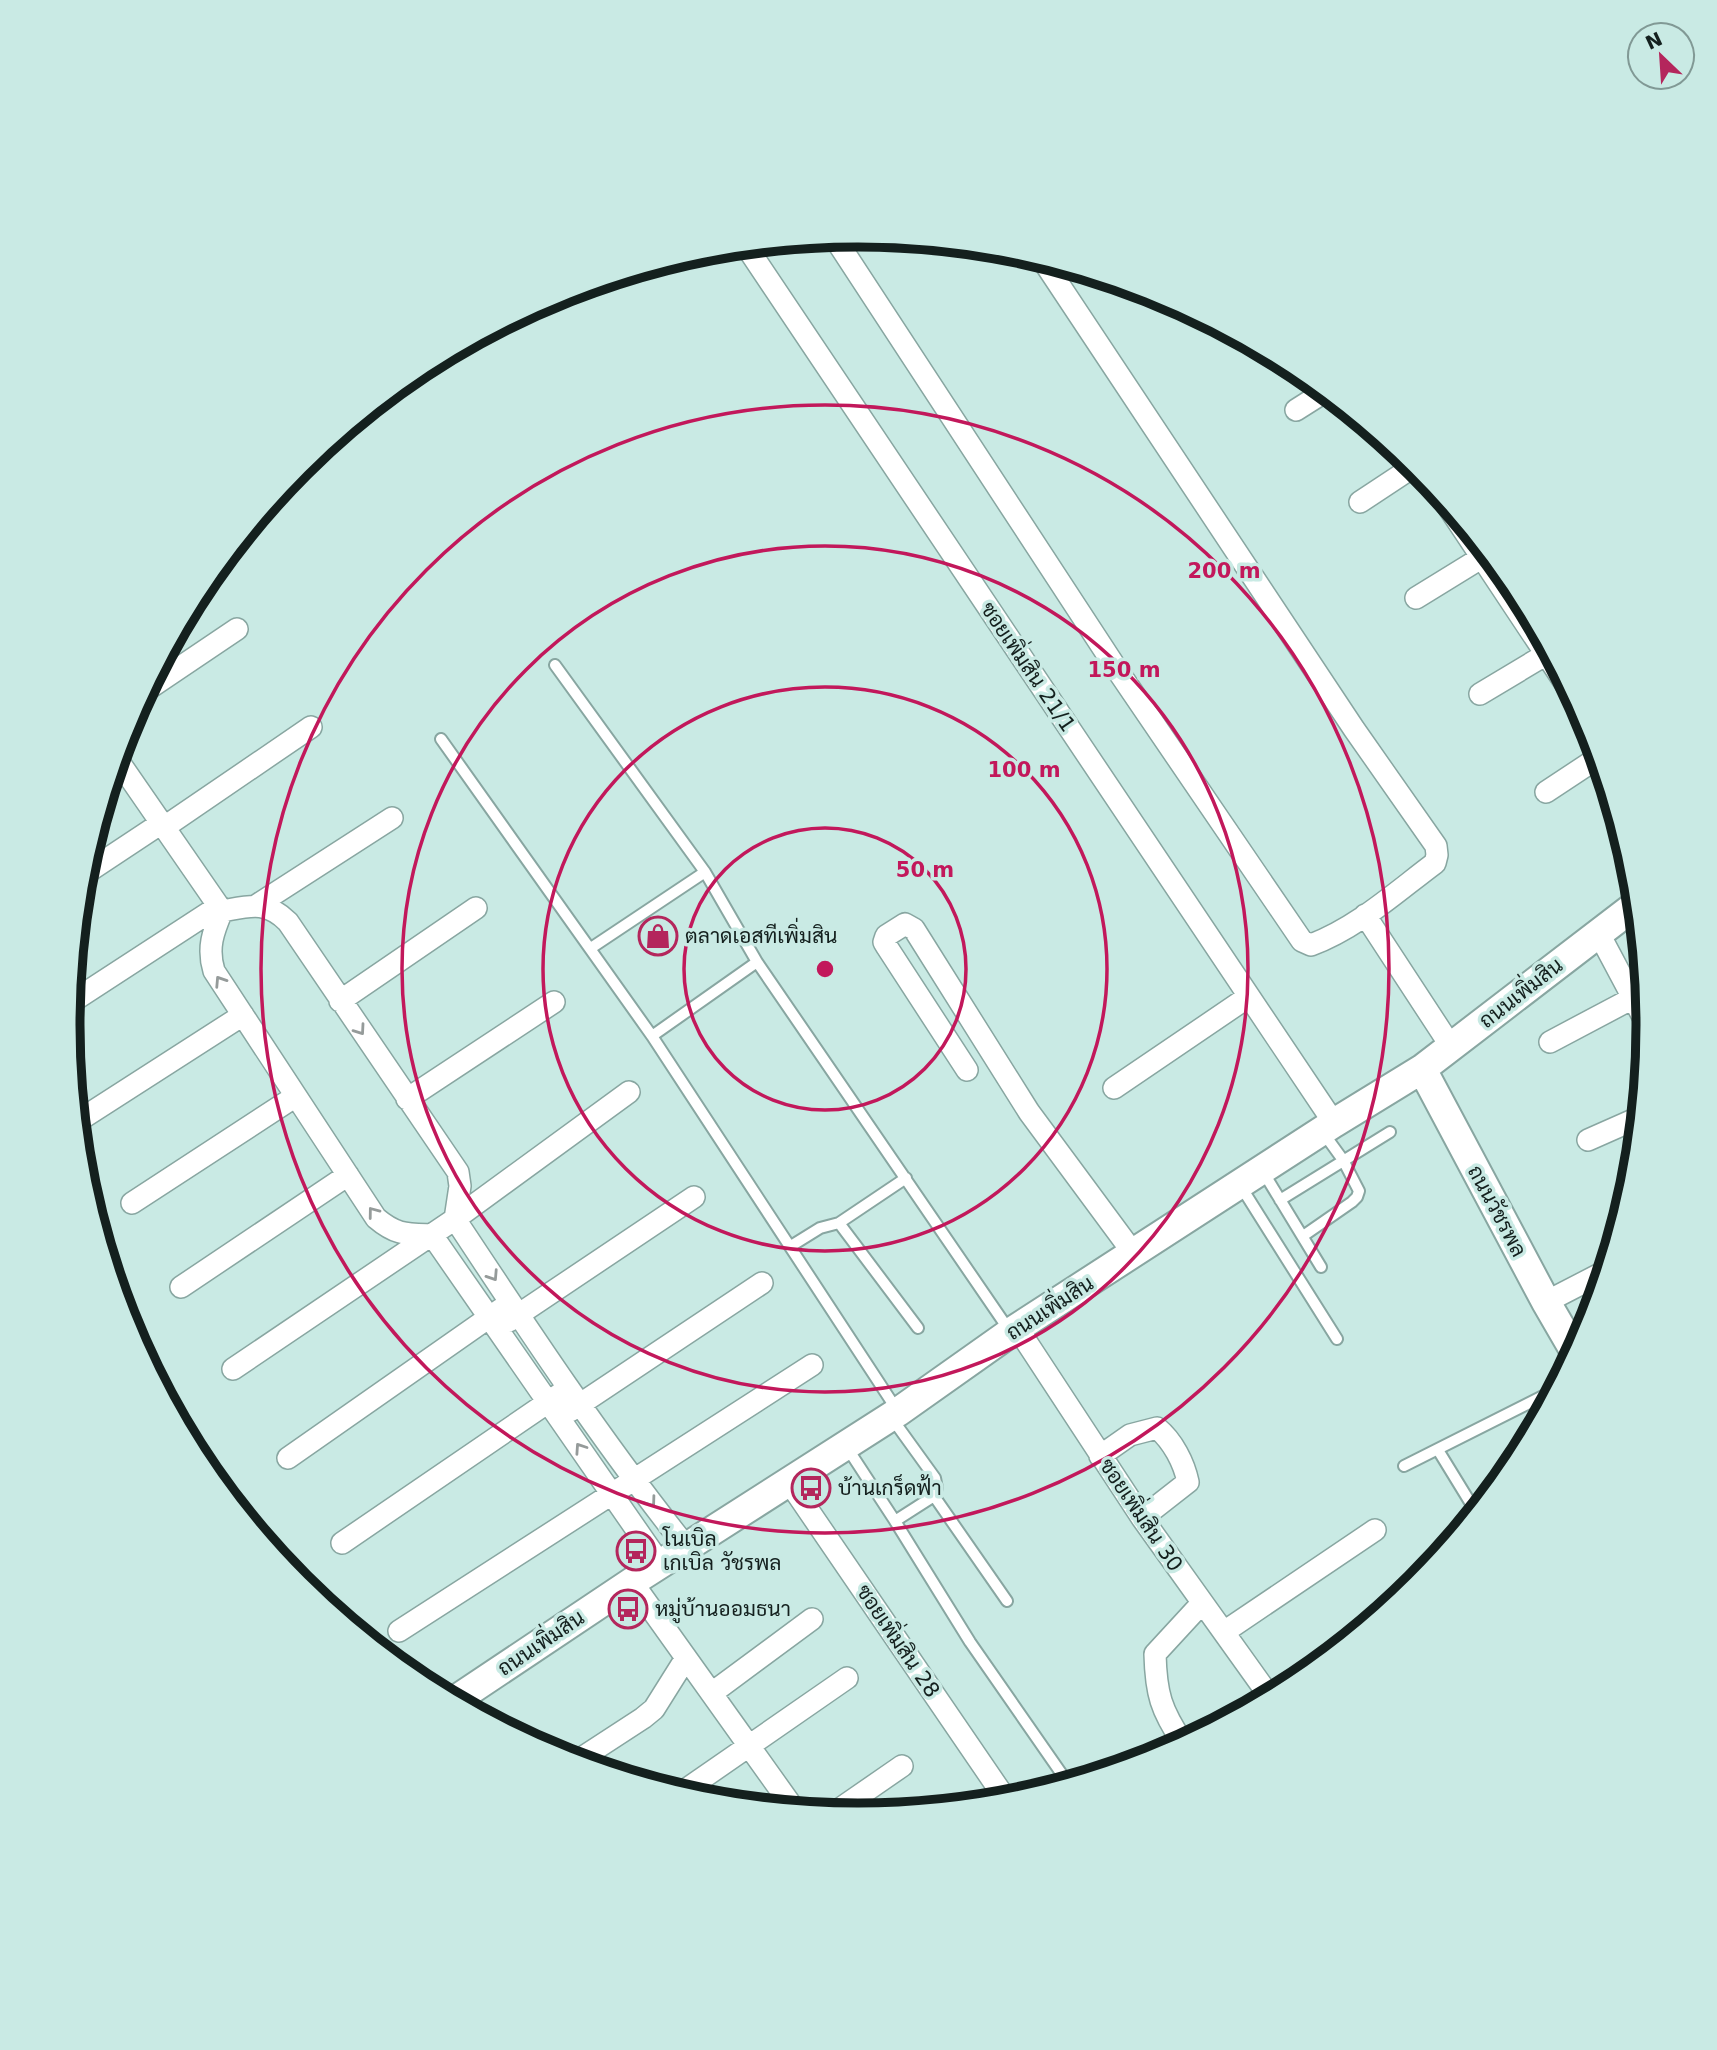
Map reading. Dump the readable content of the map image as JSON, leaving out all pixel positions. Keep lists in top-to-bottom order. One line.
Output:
{"streets":{"street":["ซอยเพิ่มสิน 21/1","ถนนเพิ่มสิน","ถนนวัชรพล","ซอยเพิ่มสิน 30","ซอยเพิ่มสิน 28"]},"crossings":[["ซอยเพิ่มสิน 21/1","ถนนเพิ่มสิน"],["ถนนเพิ่มสิน","ถนนวัชรพล"],["ถนนเพิ่มสิน","ซอยเพิ่มสิน 30"],["ถนนเพิ่มสิน","ซอยเพิ่มสิน 28"]],"places":{"shop":["ตลาดเอสทีเพิ่มสิน"],"bus stop":["บ้านเกร็ดฟ้า","โนเบิล เกเบิล วัชรพล","หมู่บ้านออมธนา"]},"north":"top left","rings":["200 m","150 m","100 m","50 m"]}
